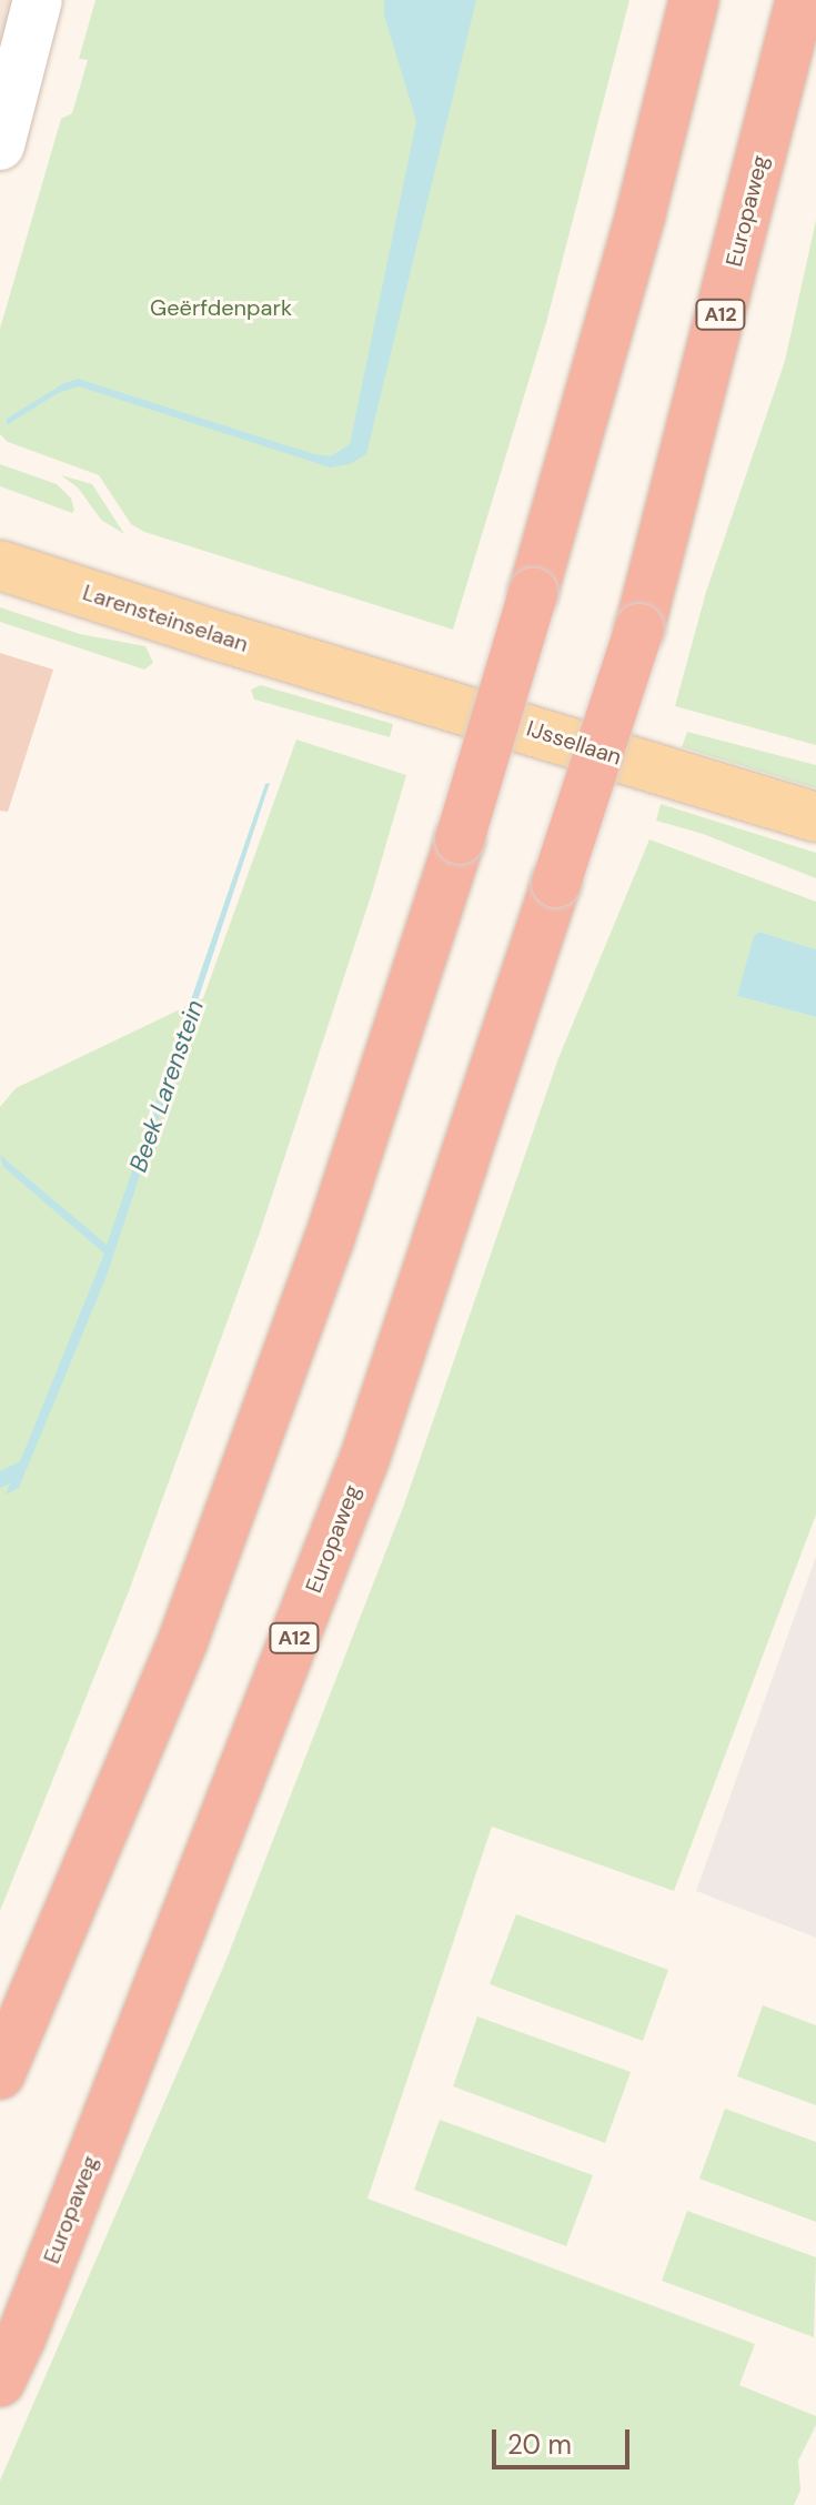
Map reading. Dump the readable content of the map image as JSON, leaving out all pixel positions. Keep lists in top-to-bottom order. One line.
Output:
{"streets":{"highway":["Europaweg","A12"],"main road":["Larensteinselaan","IJssellaan"]},"crossings":[["Larensteinselaan","IJssellaan"]],"water":["Beek Larenstein"],"parks":["Geërfdenpark"],"scale_bar":"20 m"}
